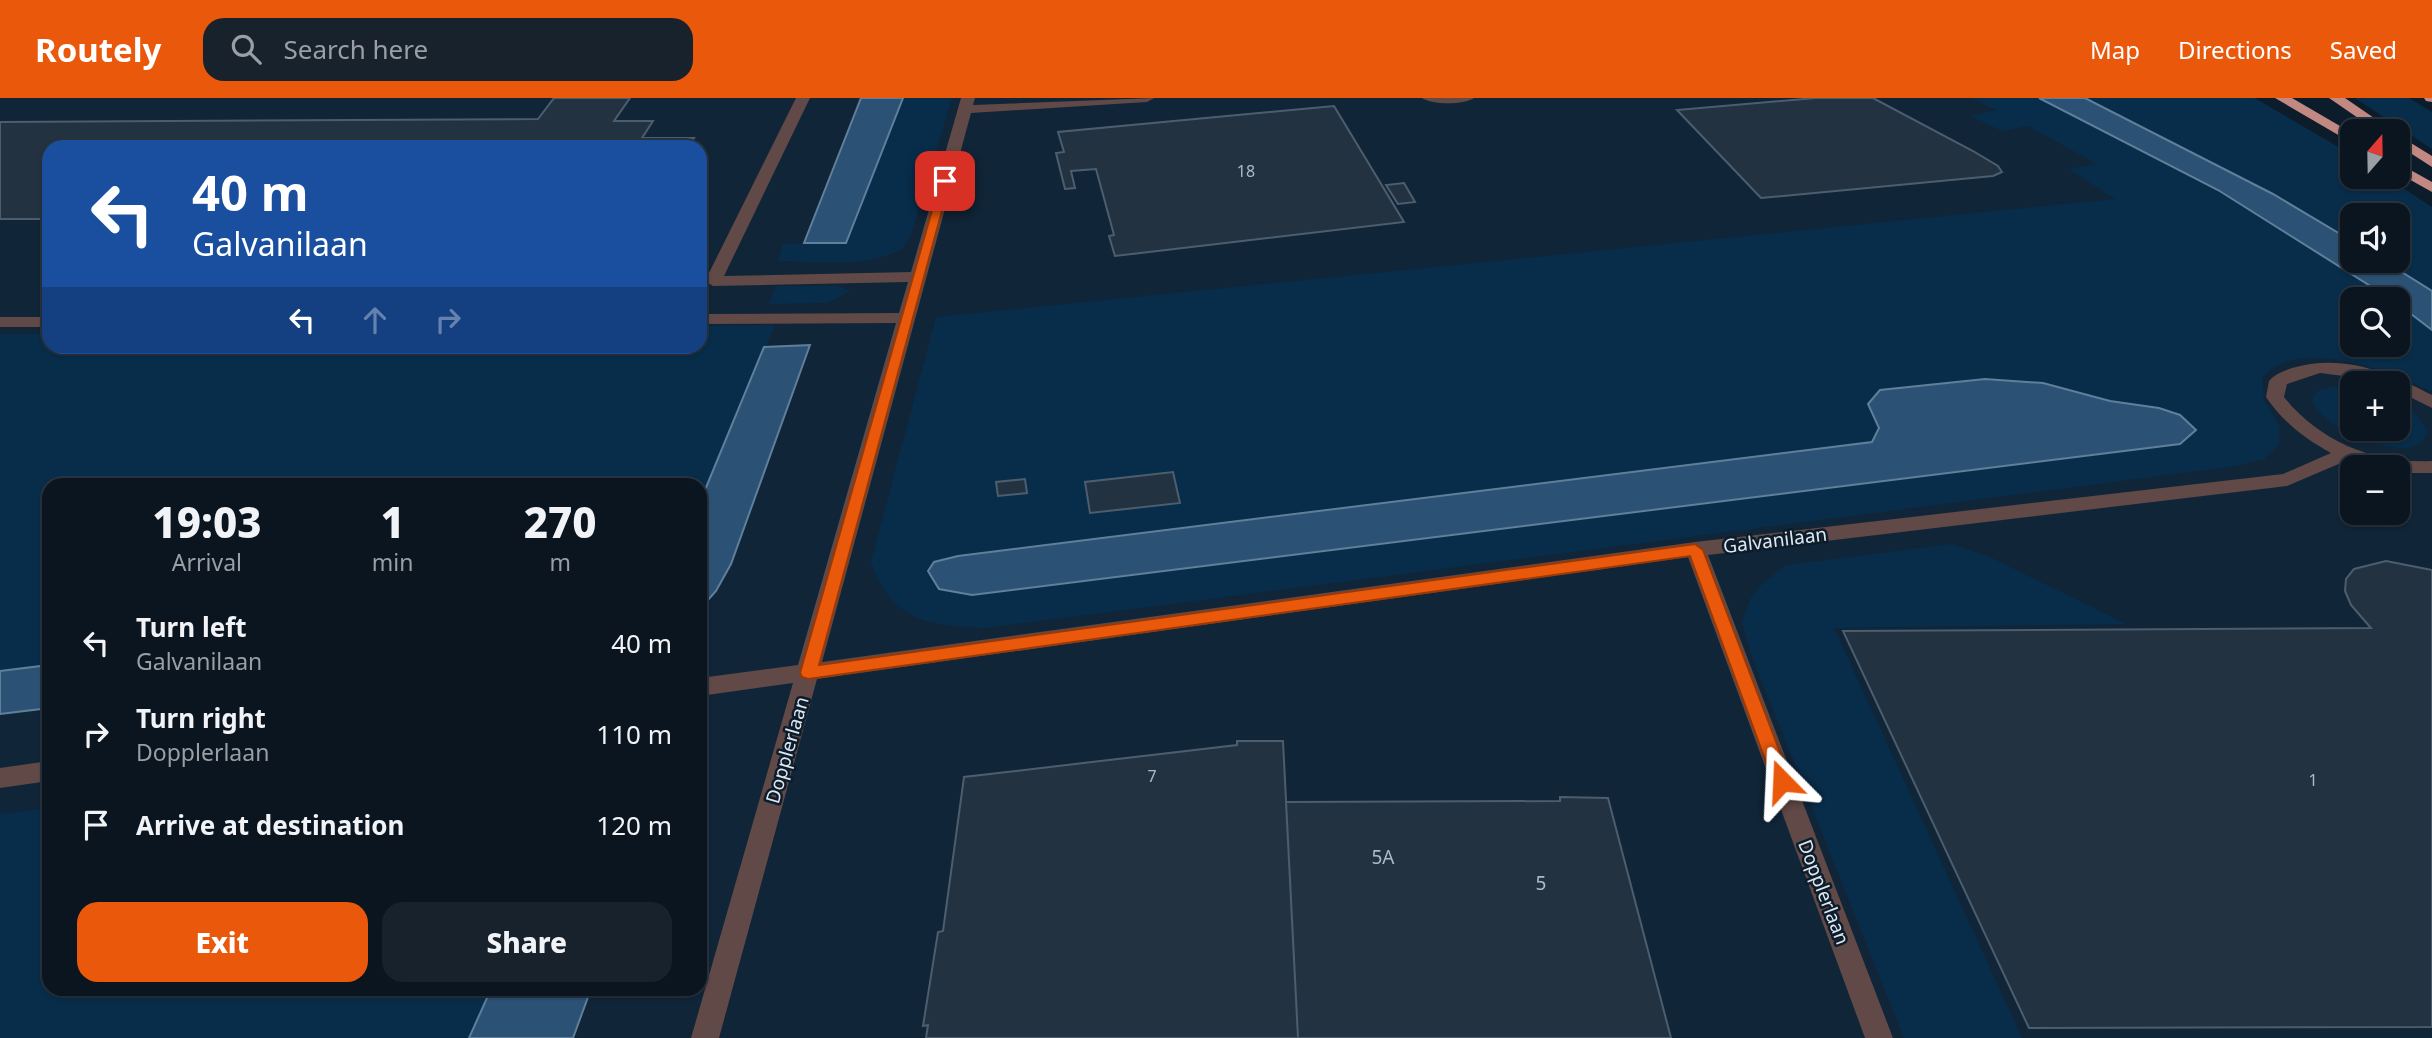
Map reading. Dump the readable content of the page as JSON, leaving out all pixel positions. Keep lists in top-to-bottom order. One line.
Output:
{"streets":{"street":["Galvanilaan","Dopplerlaan"]},"crossings":[["Galvanilaan","Dopplerlaan"]],"house_numbers":["18","7","1","5A","5"],"north":"top","page":{"header":"Routely","search":"Search here","nav":["Map","Directions","Saved"],"map_buttons":["+","−"],"turn":["40 m","Galvanilaan"],"eta":["19:03","Arrival","1","min","270","m"],"list":[{"name":"Turn left","note":"Galvanilaan","value":"40 m"},{"name":"Turn right","note":"Dopplerlaan","value":"110 m"},{"name":"Arrive at destination","value":"120 m"}],"buttons":["Exit","Share"]}}
